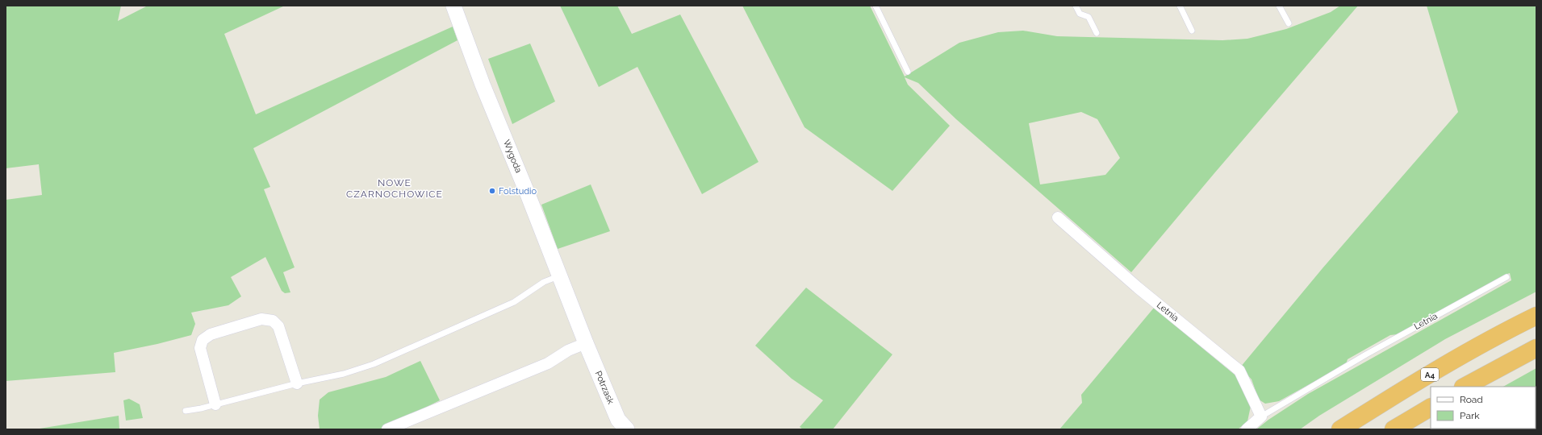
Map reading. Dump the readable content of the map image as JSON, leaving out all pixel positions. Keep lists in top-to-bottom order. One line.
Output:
{"streets":{"highway":["A4"],"street":["Wygoda","Letnia","Potrzask"]},"crossings":[["Wygoda","Potrzask"]],"districts":["NOWE CZARNOCHOWICE"],"places":["Folstudio"],"legend":["Road","Park"]}
